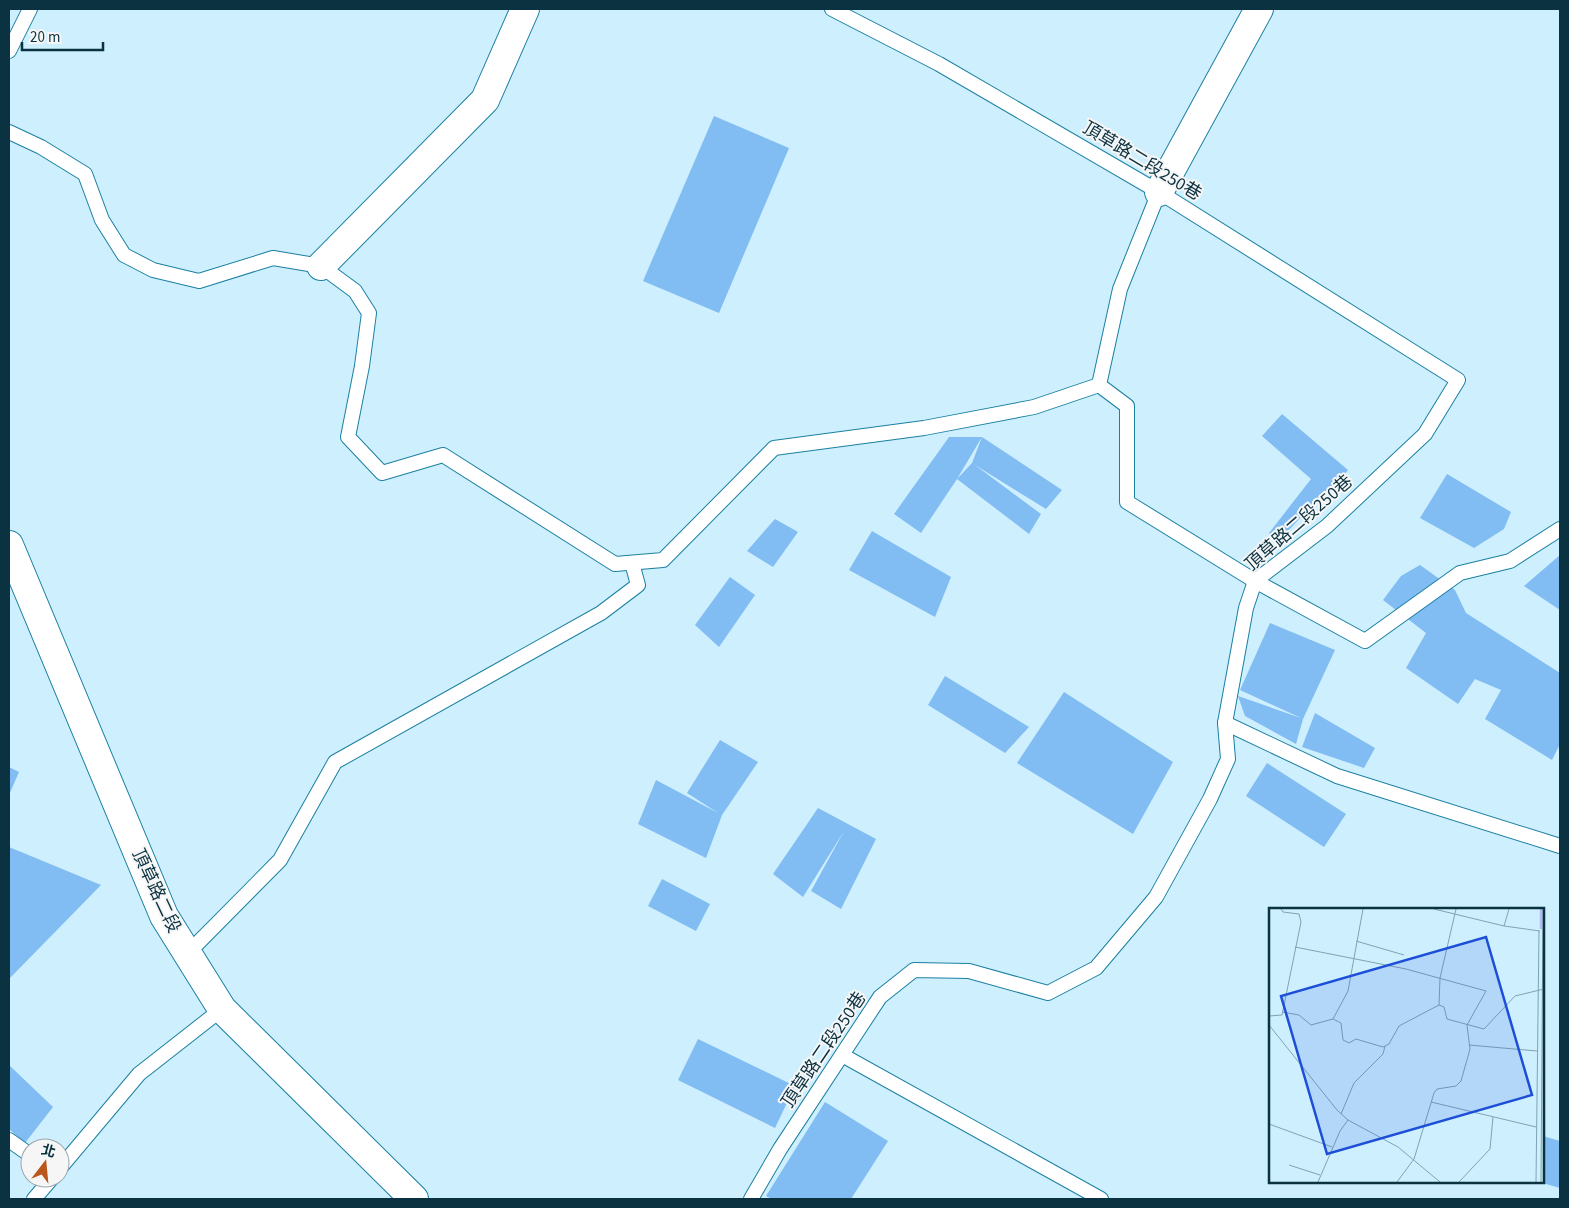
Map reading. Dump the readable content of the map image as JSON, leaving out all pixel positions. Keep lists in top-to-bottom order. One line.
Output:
{"streets":{"street":["頂草路二段"],"lane":["頂草路二段250巷"]},"scale_bar":"20 m","north":"top"}
